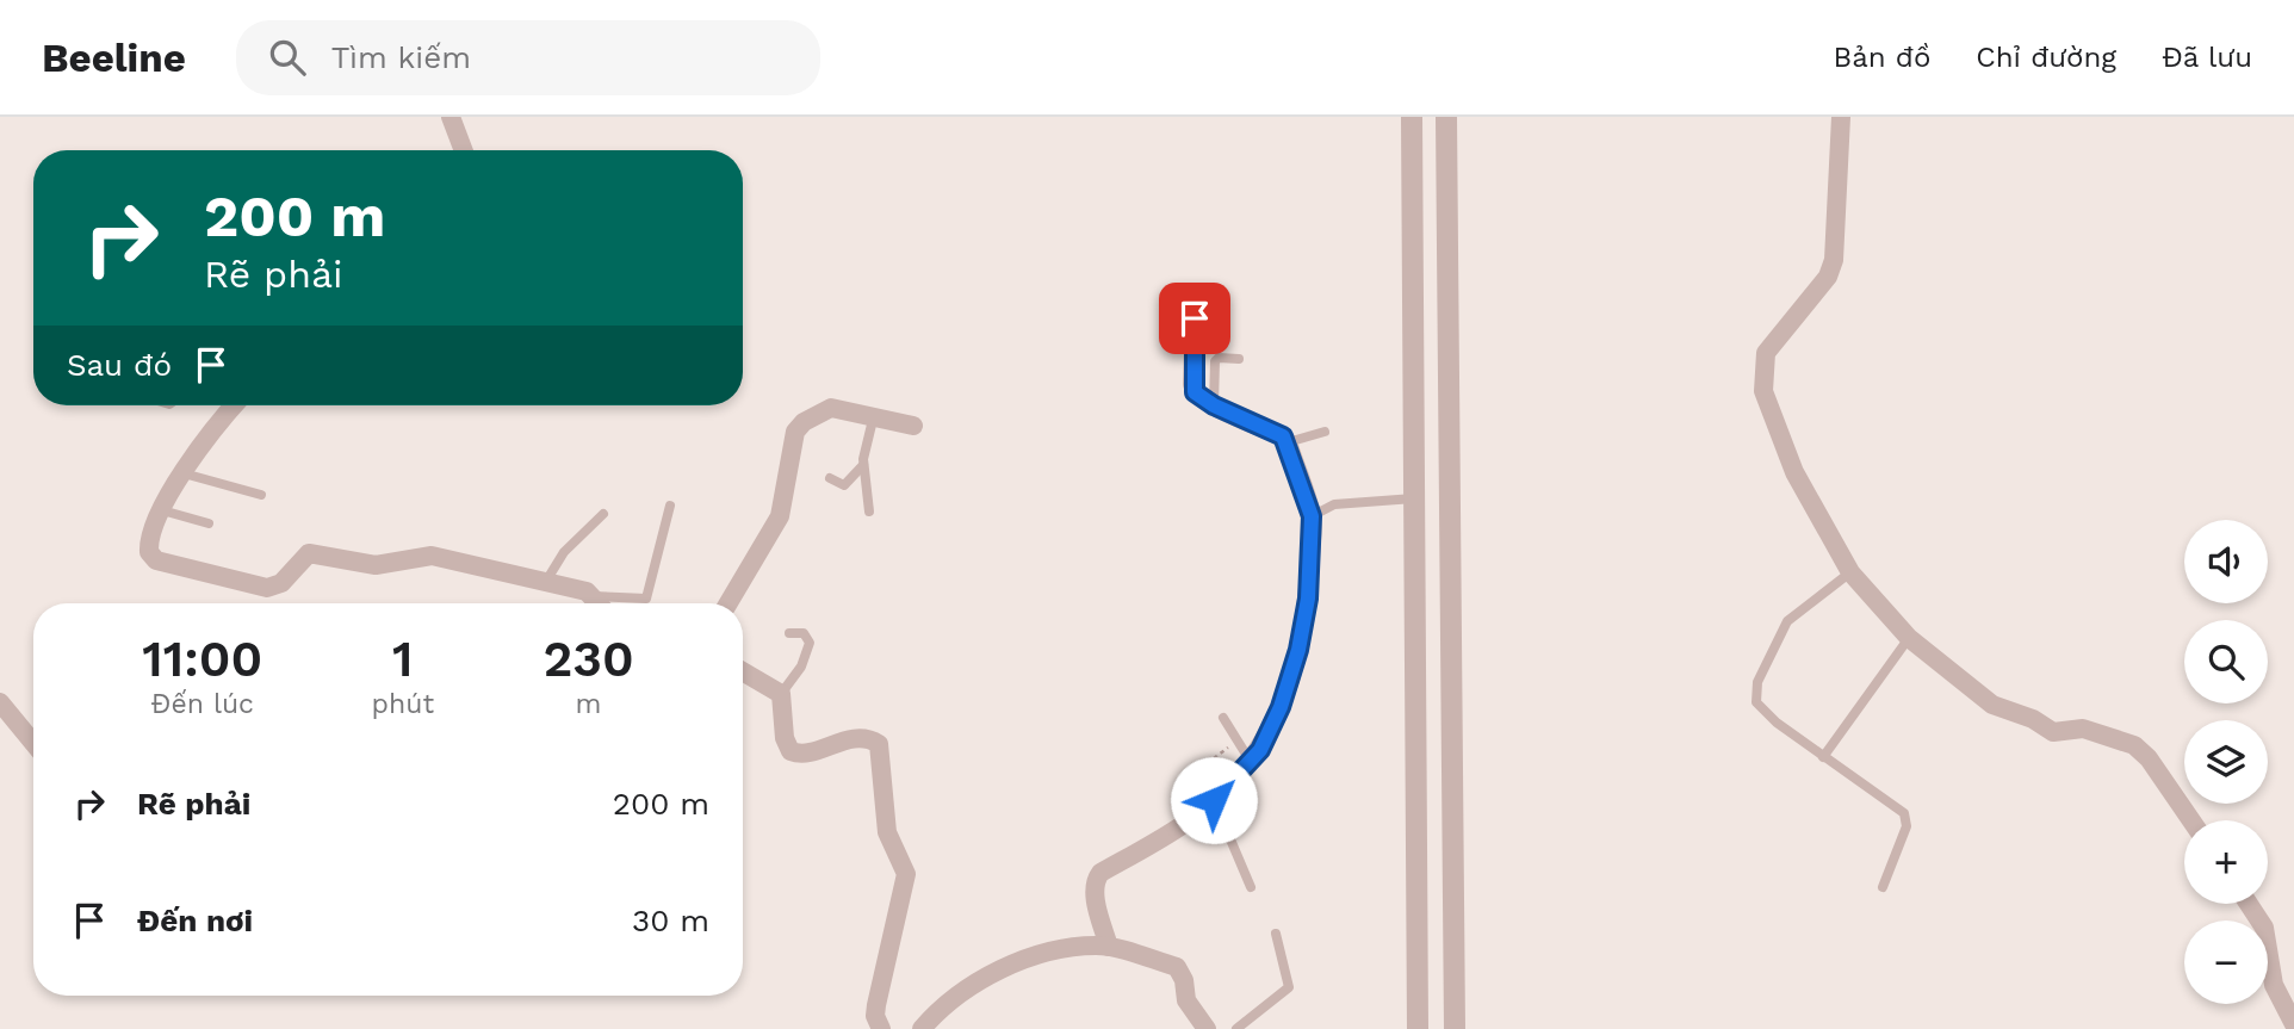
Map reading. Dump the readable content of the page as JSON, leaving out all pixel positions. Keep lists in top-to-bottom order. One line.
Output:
{"page":{"header":"Beeline","search":"Tìm kiếm","nav":["Bản đồ","Chỉ đường","Đã lưu"],"turn":["200 m","Rẽ phải"],"then":"Sau đó","map_buttons":["+","−"],"eta":["11:00","Đến lúc","1","phút","230","m"],"list":[{"name":"Rẽ phải","value":"200 m"},{"name":"Đến nơi","value":"30 m"}]}}
